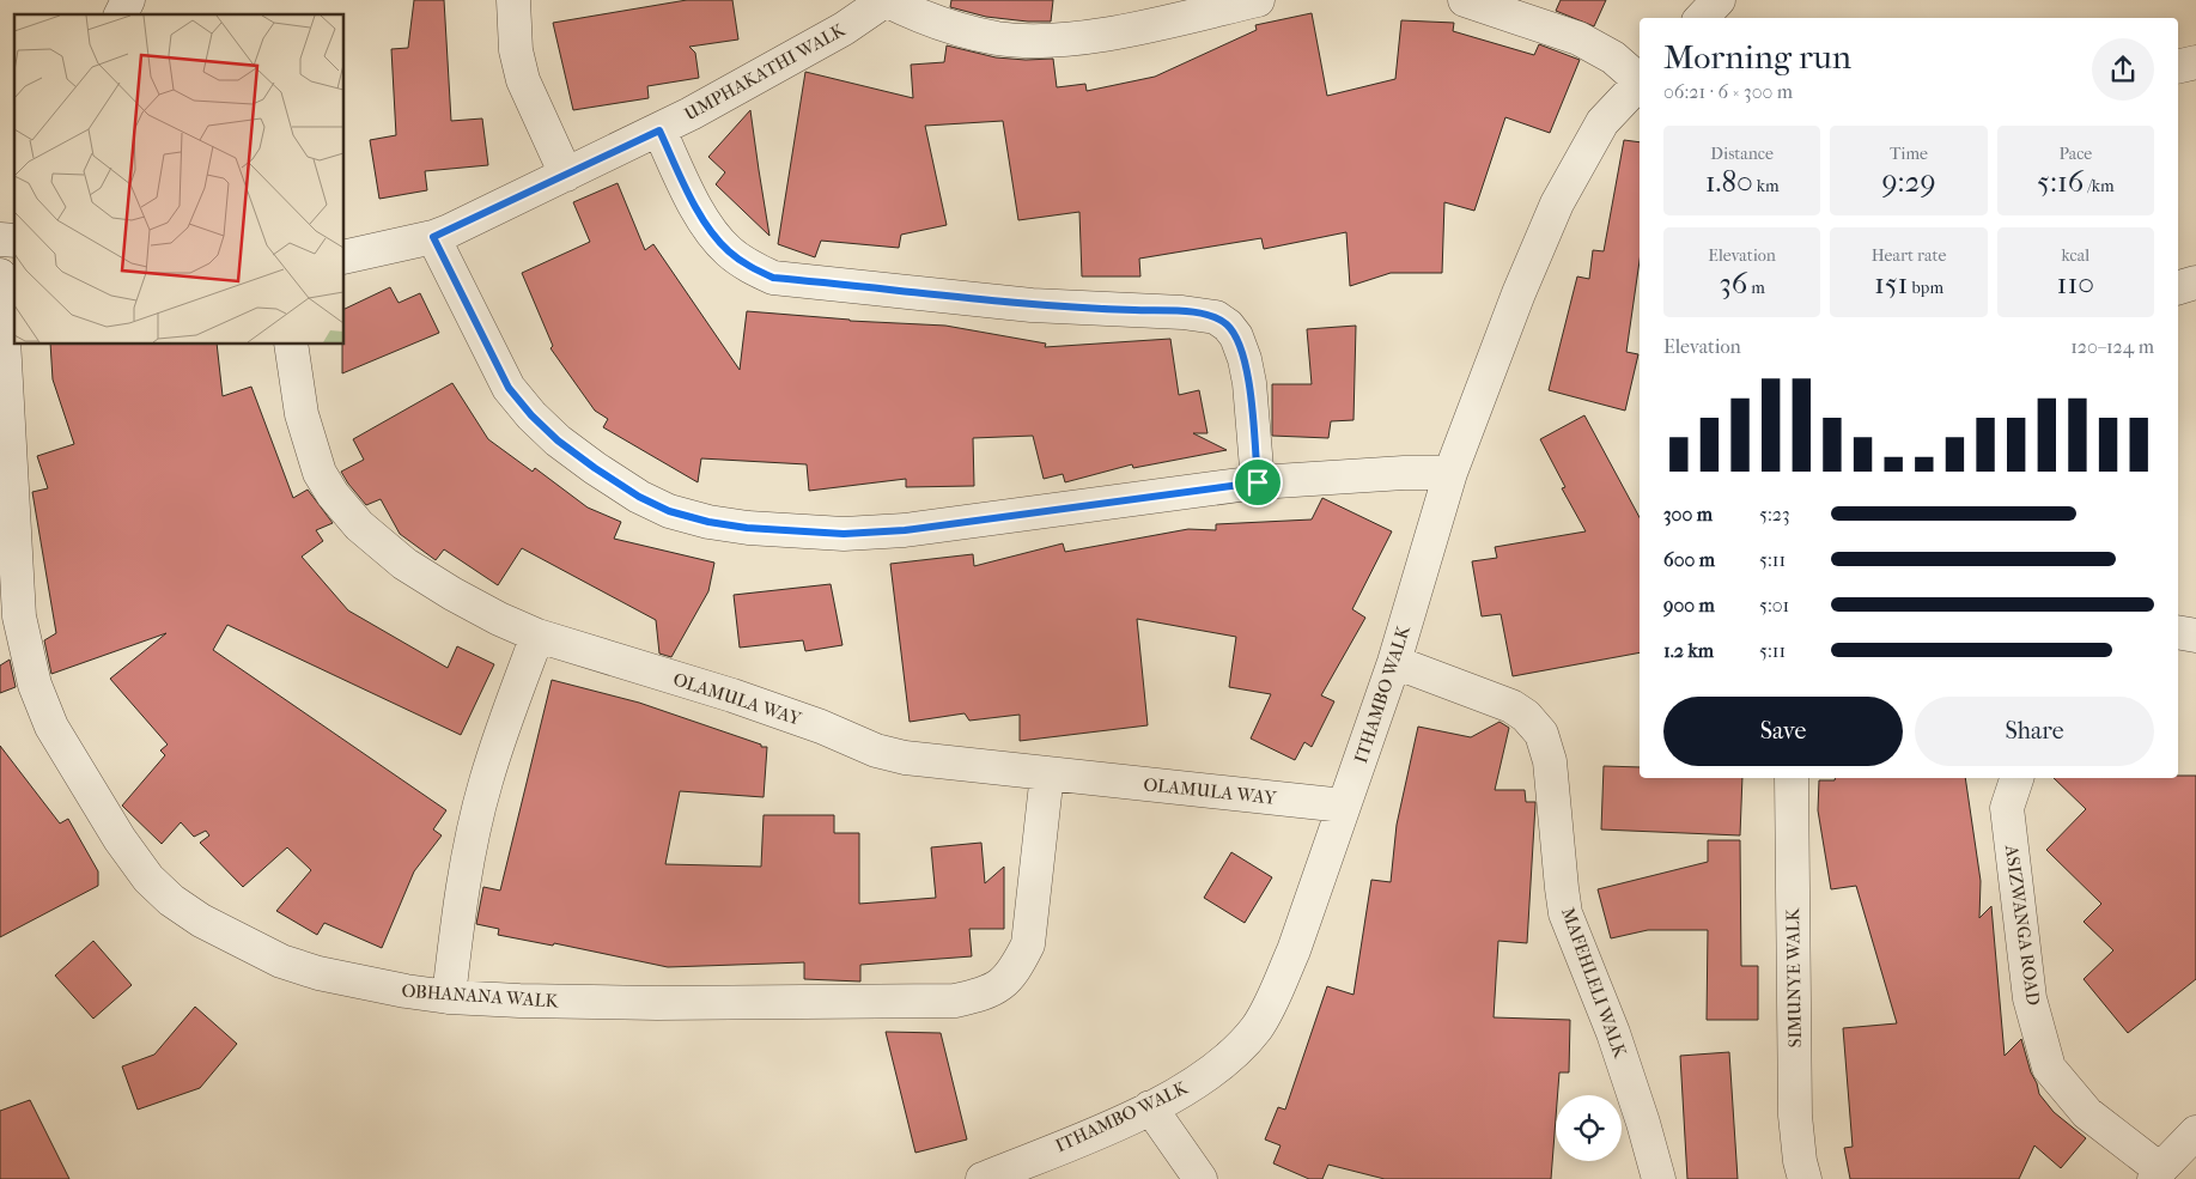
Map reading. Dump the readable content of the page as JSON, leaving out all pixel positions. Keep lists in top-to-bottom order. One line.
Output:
{"streets":{"street":["UMPHAKATHI WALK","ITHAMBO WALK","OLAMULA WAY","ASIZWANGA ROAD","SIMUNYE WALK","MAFEHLELI WALK","OBHANANA WALK"]},"crossings":[["ITHAMBO WALK","OLAMULA WAY"],["ITHAMBO WALK","MAFEHLELI WALK"],["OLAMULA WAY","OBHANANA WALK"]],"page":{"heading":["Morning run","06:21 · 6 × 300 m"],"stats":[["Distance","1.80 km"],["Time","9:29"],["Pace","5:16 /km"],["Elevation","36 m"],["Heart rate","151 bpm"],["kcal","110"]],"chart":["Elevation","120–124 m"],"list":[{"name":"300 m","note":"5:23"},{"name":"600 m","note":"5:11"},{"name":"900 m","note":"5:01"},{"name":"1.2 km","note":"5:11"}],"buttons":["Save","Share"]}}
